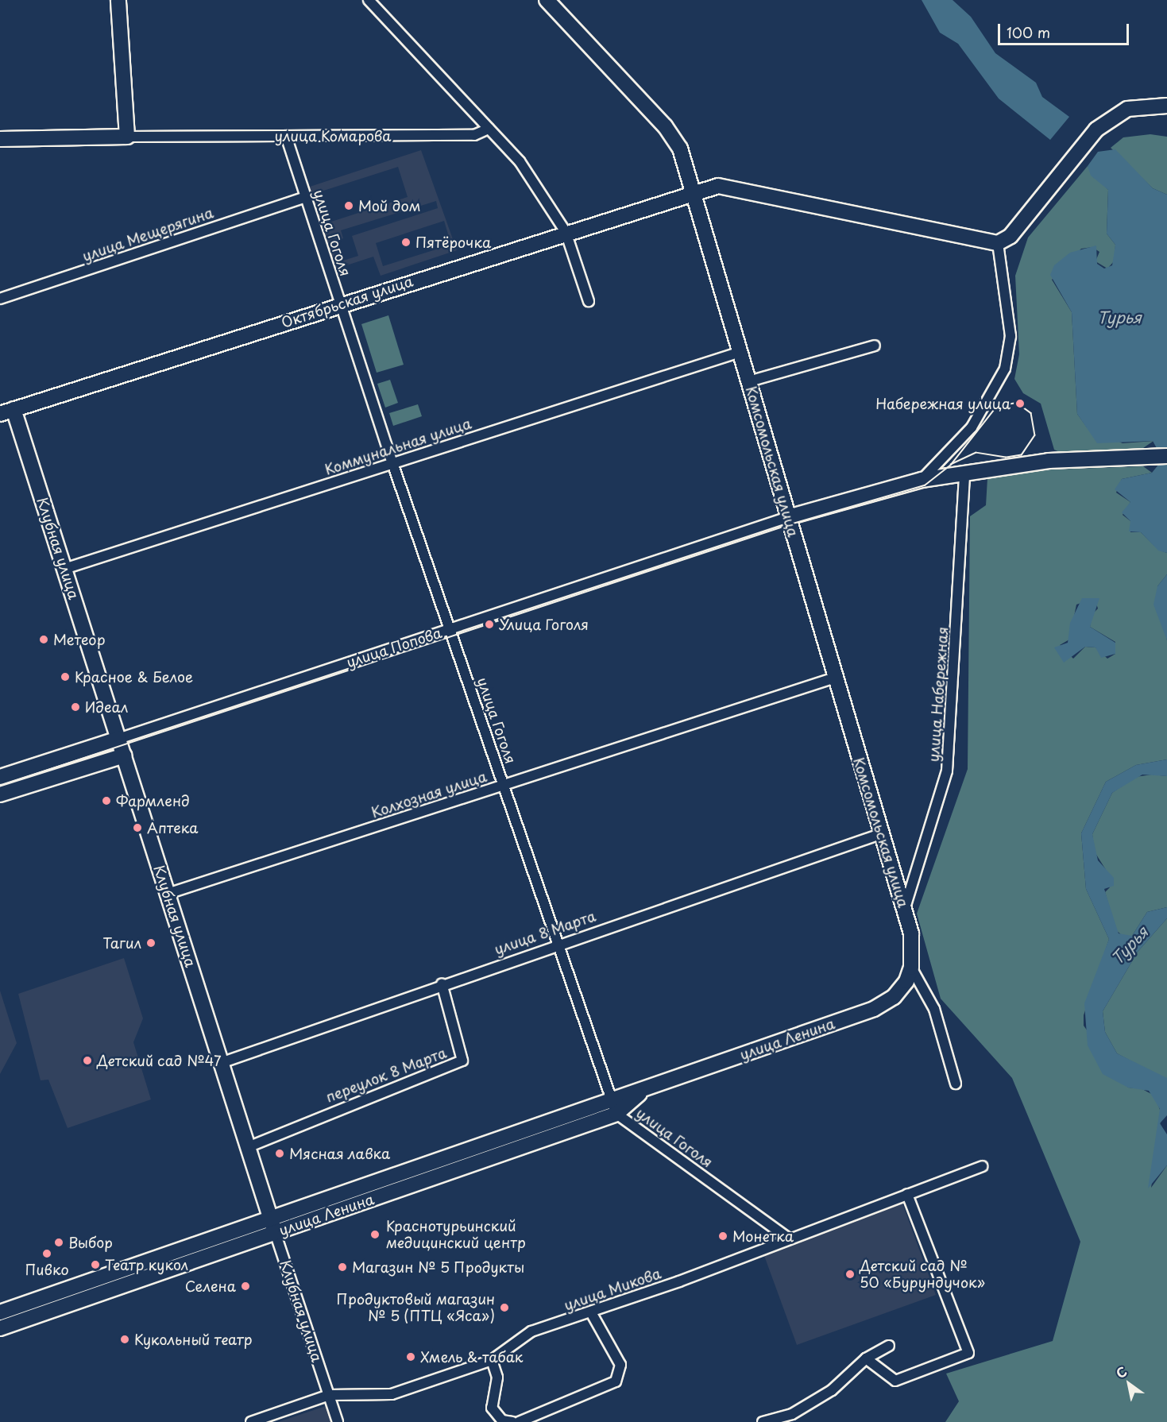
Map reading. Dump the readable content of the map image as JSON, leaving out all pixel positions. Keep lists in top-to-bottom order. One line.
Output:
{"streets":{"main road":["улица Комарова","Октябрьская улица","Комсомольская улица","Клубная улица","улица Попова","улица Ленина"],"street":["улица Гоголя","улица Мещерягина","Коммунальная улица","улица Набережная","Колхозная улица","улица 8 Марта","переулок 8 Марта","улица Микова"]},"crossings":[["улица Комарова","улица Гоголя"],["улица Гоголя","улица Мещерягина"],["улица Гоголя","Октябрьская улица"],["улица Гоголя","Коммунальная улица"],["улица Гоголя","улица Попова"],["улица Гоголя","Колхозная улица"],["улица Гоголя","улица 8 Марта"],["улица Гоголя","улица Ленина"],["улица Гоголя","улица Микова"],["Октябрьская улица","Комсомольская улица"],["Октябрьская улица","Клубная улица"],["Коммунальная улица","Комсомольская улица"],["Коммунальная улица","Клубная улица"],["Комсомольская улица","улица Попова"],["Комсомольская улица","улица Набережная"],["Комсомольская улица","Колхозная улица"],["Комсомольская улица","улица 8 Марта"],["Комсомольская улица","улица Ленина"],["Клубная улица","улица Попова"],["Клубная улица","Колхозная улица"],["Клубная улица","улица 8 Марта"],["Клубная улица","улица Ленина"],["Клубная улица","переулок 8 Марта"],["Клубная улица","улица Микова"],["улица 8 Марта","переулок 8 Марта"]],"water":["Турья"],"places":["Мой дом","Пятёрочка","Набережная улица","Улица Гоголя","Метеор","Красное & Белое","Идеал","Фармленд","Аптека","Тагил","Детский сад №47","Мясная лавка","Краснотурьинский медицинский центр","Монетка","Выбор","Пивко","Театр кукол","Магазин № 5 Продукты","Детский сад № 50 «Бурундучок»","Селена","Продуктовый магазин № 5 (ПТЦ «Яса»)","Кукольный театр","Хмель & табак"],"scale_bar":"100 m","north":"top left"}
